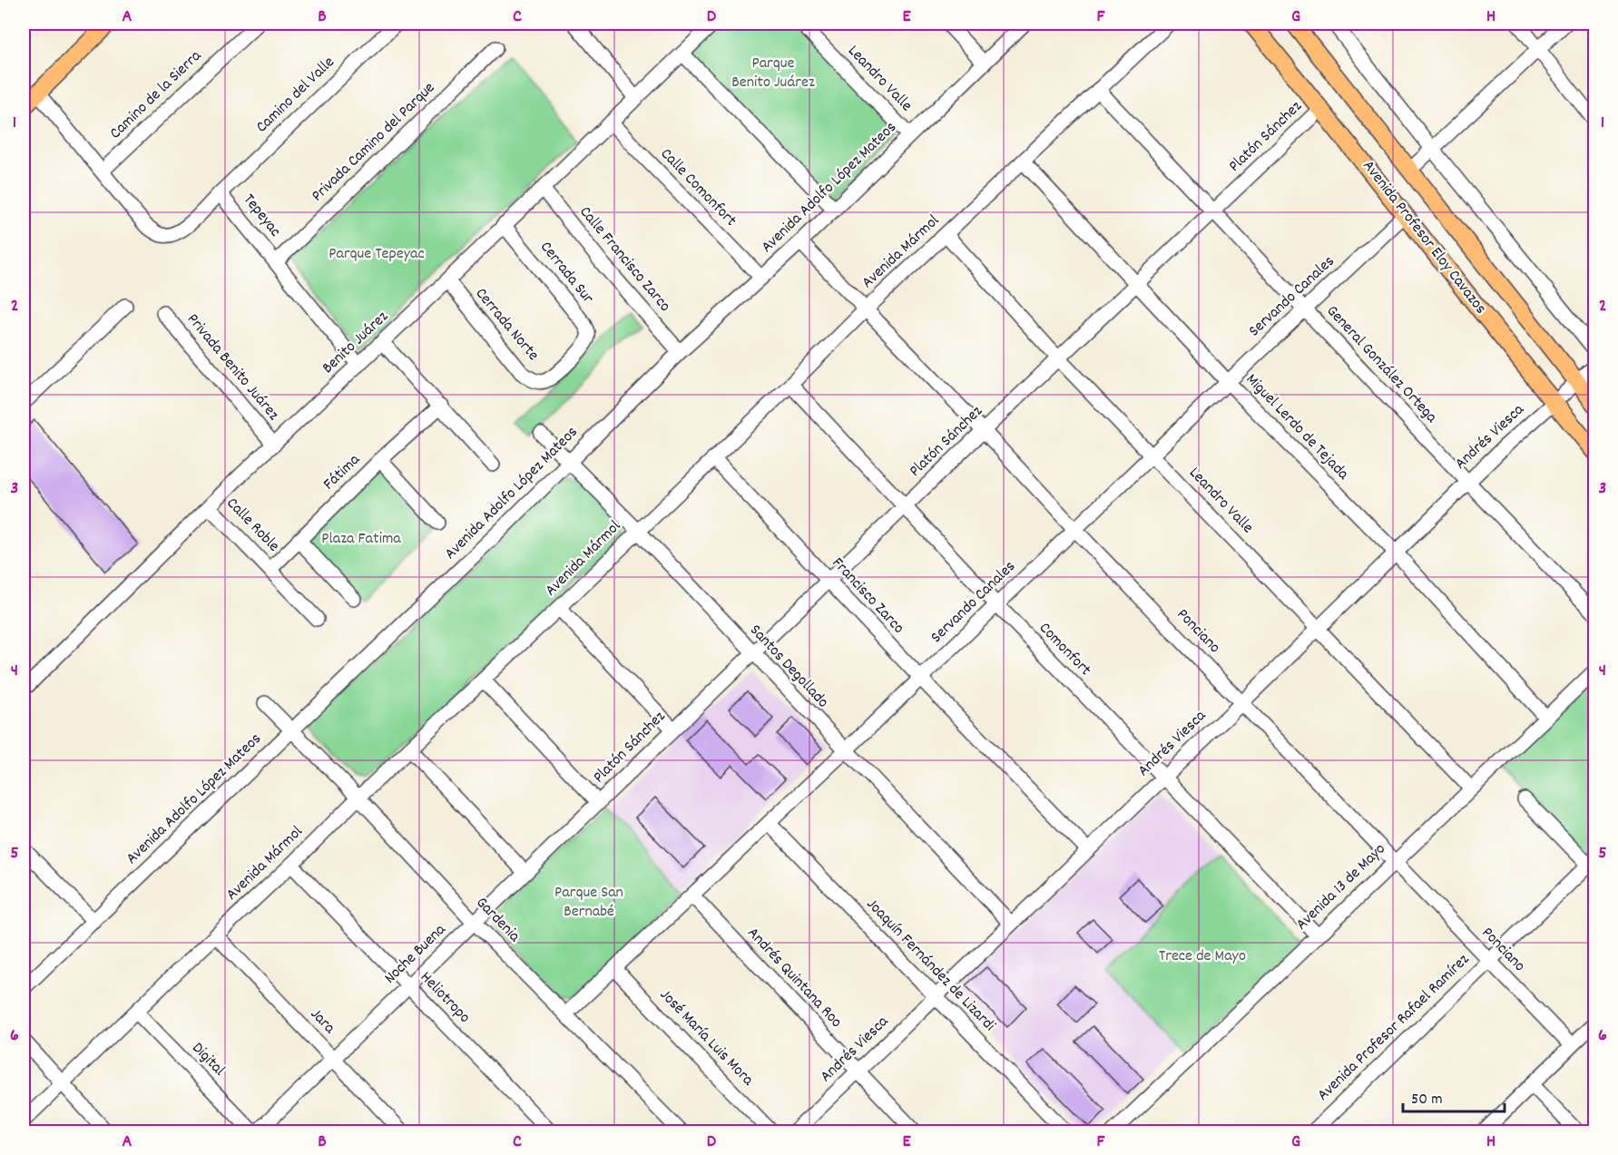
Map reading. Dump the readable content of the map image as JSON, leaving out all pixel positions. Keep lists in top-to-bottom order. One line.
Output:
{"streets":{"main road":["Avenida Profesor Eloy Cavazos"],"street":["Leandro Valle","Camino de la Sierra","Camino del Valle","Platón Sánchez","Privada Camino del Parque","Calle Comonfort","Avenida Adolfo López Mateos","Tepeyac","Avenida Mármol","Calle Francisco Zarco","Cerrada Sur","Servando Canales","Cerrada Norte","Benito Juárez","General González Ortega","Privada Benito Juárez","Miguel Lerdo de Tejada","Andrés Viesca","Fátima","Calle Roble","Francisco Zarco","Ponciano","Comonfort","Santos Degollado","Avenida 13 de Mayo","Gardenia","Noche Buena","Joaquín Fernández de Lizardi","Andrés Quintana Roo","Heliotropo","Jara","Avenida Profesor Rafael Ramírez","José María Luis Mora","Digital"]},"crossings":[["Leandro Valle","Platón Sánchez"],["Leandro Valle","Avenida Adolfo López Mateos"],["Leandro Valle","Avenida Mármol"],["Leandro Valle","Servando Canales"],["Leandro Valle","Andrés Viesca"],["Leandro Valle","Avenida 13 de Mayo"],["Camino de la Sierra","Tepeyac"],["Camino del Valle","Tepeyac"],["Platón Sánchez","Avenida Profesor Eloy Cavazos"],["Platón Sánchez","General González Ortega"],["Platón Sánchez","Miguel Lerdo de Tejada"],["Platón Sánchez","Francisco Zarco"],["Platón Sánchez","Ponciano"],["Platón Sánchez","Comonfort"],["Platón Sánchez","Santos Degollado"],["Platón Sánchez","Noche Buena"],["Privada Camino del Parque","Tepeyac"],["Calle Comonfort","Avenida Adolfo López Mateos"],["Calle Comonfort","Benito Juárez"],["Avenida Adolfo López Mateos","Calle Francisco Zarco"],["Avenida Adolfo López Mateos","Ponciano"],["Avenida Adolfo López Mateos","Santos Degollado"],["Avenida Adolfo López Mateos","Gardenia"],["Tepeyac","Benito Juárez"],["Avenida Profesor Eloy Cavazos","Servando Canales"],["Avenida Profesor Eloy Cavazos","Andrés Viesca"],["Avenida Mármol","General González Ortega"],["Avenida Mármol","Miguel Lerdo de Tejada"],["Avenida Mármol","Francisco Zarco"],["Avenida Mármol","Ponciano"],["Avenida Mármol","Comonfort"],["Avenida Mármol","Santos Degollado"],["Avenida Mármol","Gardenia"],["Avenida Mármol","Heliotropo"],["Avenida Mármol","Jara"],["Avenida Mármol","Digital"],["Calle Francisco Zarco","Benito Juárez"],["Cerrada Sur","Cerrada Norte"],["Cerrada Sur","Benito Juárez"],["Servando Canales","General González Ortega"],["Servando Canales","Miguel Lerdo de Tejada"],["Servando Canales","Francisco Zarco"],["Servando Canales","Ponciano"],["Servando Canales","Comonfort"],["Servando Canales","Santos Degollado"],["Servando Canales","Gardenia"],["Servando Canales","Joaquín Fernández de Lizardi"],["Servando Canales","Andrés Quintana Roo"],["Servando Canales","José María Luis Mora"],["Cerrada Norte","Benito Juárez"],["Benito Juárez","Privada Benito Juárez"],["Benito Juárez","Calle Roble"],["General González Ortega","Andrés Viesca"],["Miguel Lerdo de Tejada","Andrés Viesca"],["Miguel Lerdo de Tejada","Avenida 13 de Mayo"],["Andrés Viesca","Francisco Zarco"],["Andrés Viesca","Ponciano"],["Andrés Viesca","Comonfort"],["Andrés Viesca","Santos Degollado"],["Andrés Viesca","Joaquín Fernández de Lizardi"],["Andrés Viesca","Andrés Quintana Roo"],["Fátima","Calle Roble"],["Ponciano","Avenida 13 de Mayo"],["Ponciano","Avenida Profesor Rafael Ramírez"],["Comonfort","Avenida 13 de Mayo"],["Gardenia","Noche Buena"],["Noche Buena","Heliotropo"],["Noche Buena","Jara"],["Noche Buena","Digital"]],"parks":["Parque Benito Juárez","Parque Tepeyac","Plaza Fatima","Parque San Bernabé","Trece de Mayo"],"scale_bar":"50 m","grid":{"columns":["A","B","C","D","E","F","G","H"],"rows":["1","2","3","4","5","6"]}}
